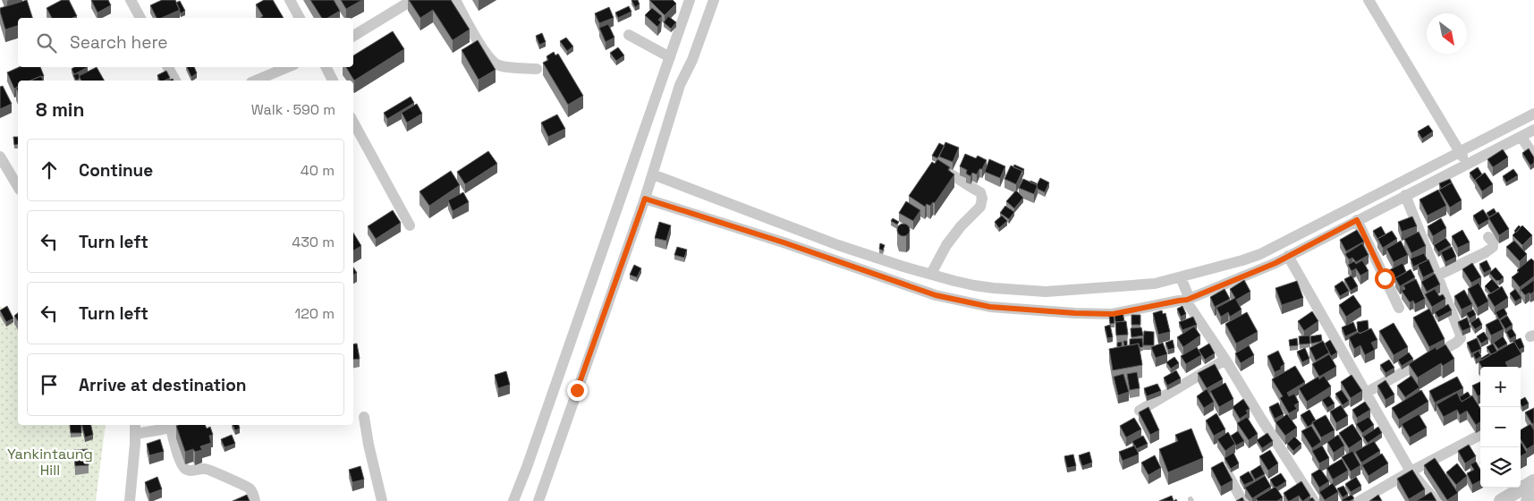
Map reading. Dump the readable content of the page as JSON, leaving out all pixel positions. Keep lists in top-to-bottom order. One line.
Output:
{"parks":["Yankintaung Hill"],"north":"bottom right","page":{"search":"Search here","heading":["8 min","Walk · 590 m"],"list":[["Continue","40 m"],["Turn left","430 m"],["Turn left","120 m"],"Arrive at destination"],"map_buttons":["+","−"]}}
